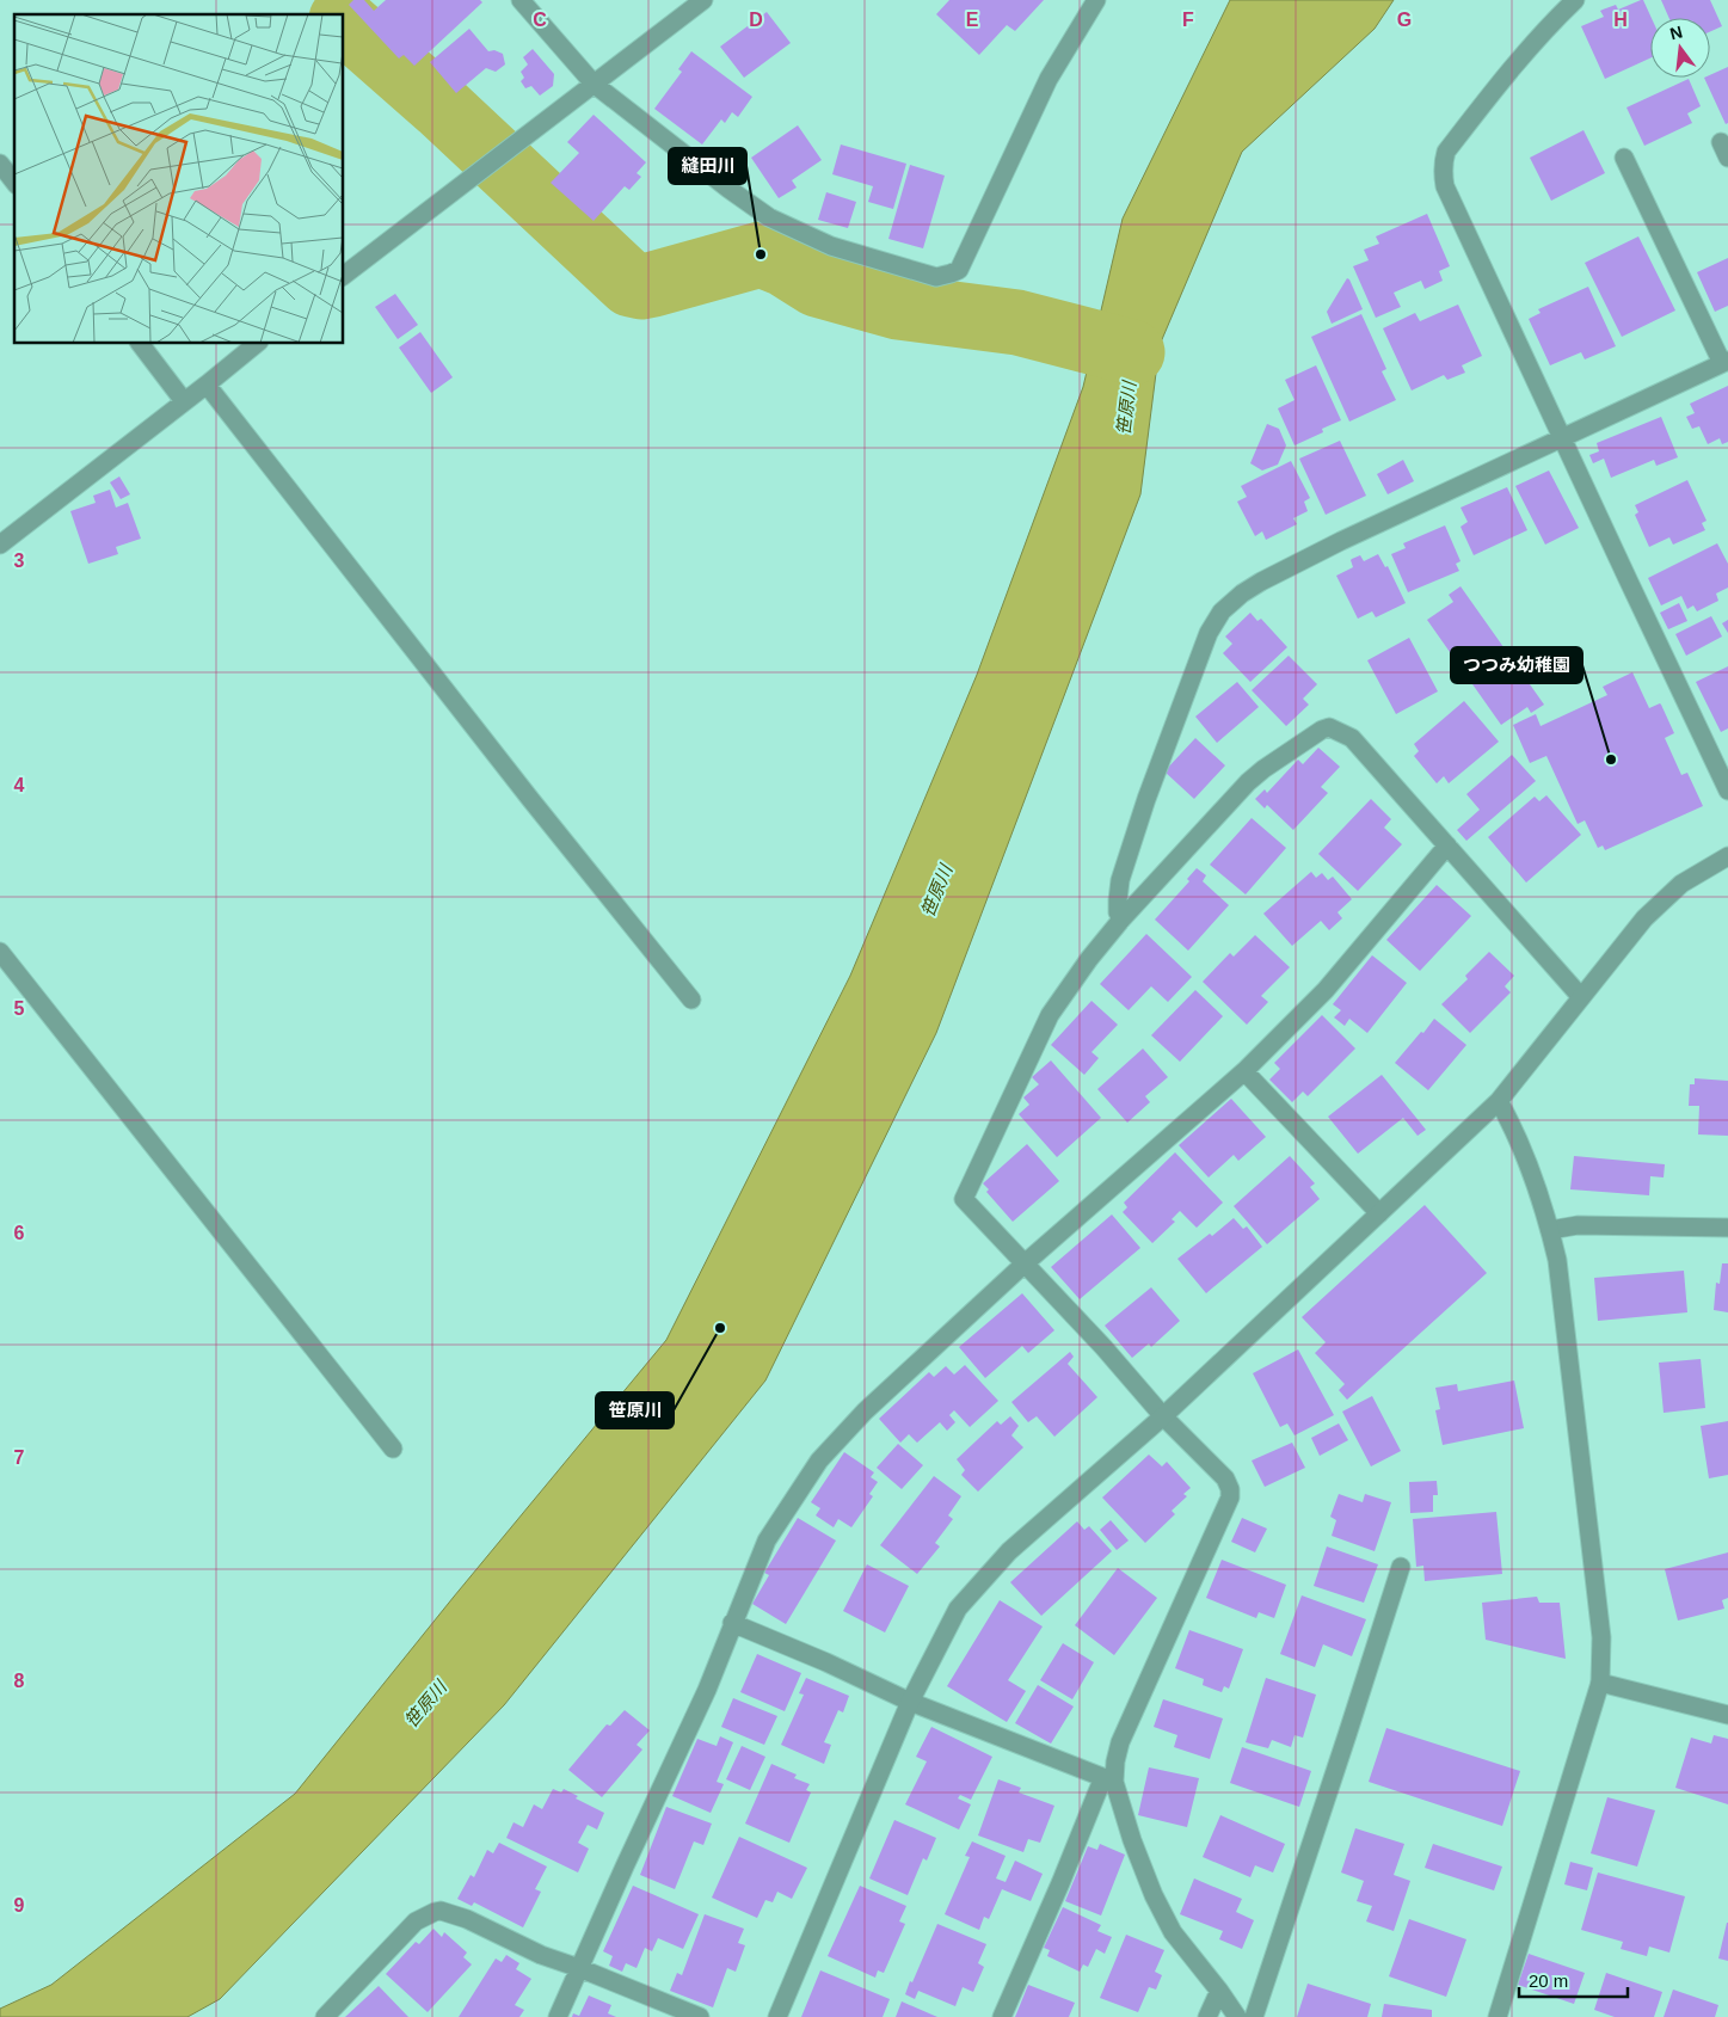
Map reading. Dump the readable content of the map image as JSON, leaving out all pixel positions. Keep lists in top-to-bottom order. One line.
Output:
{"water":["笹原川"],"places":["縫田川","つつみ幼稚園","笹原川"],"scale_bar":"20 m","north":"top","grid":{"columns":["C","D","E","F","G","H"],"rows":["3","4","5","6","7","8","9"]}}
